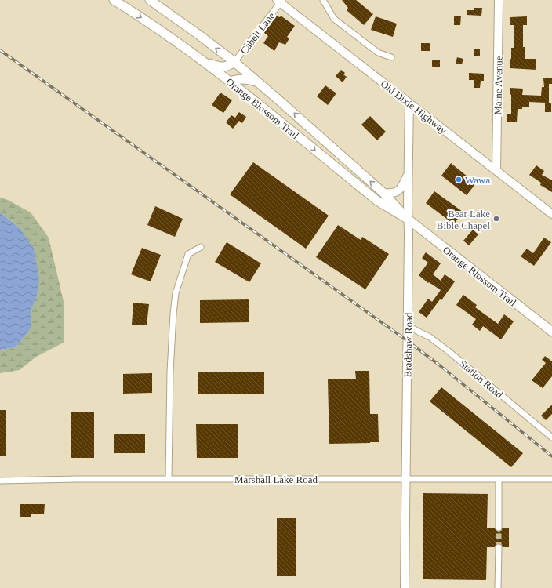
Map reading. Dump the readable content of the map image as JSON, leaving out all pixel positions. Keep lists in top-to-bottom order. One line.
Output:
{"streets":{"main road":["Orange Blossom Trail"],"street":["Cabell Lane","Maine Avenue","Old Dixie Highway","Bradshaw Road","Station Road","Marshall Lake Road"]},"crossings":[["Cabell Lane","Old Dixie Highway"],["Cabell Lane","Orange Blossom Trail"],["Maine Avenue","Old Dixie Highway"],["Old Dixie Highway","Bradshaw Road"],["Orange Blossom Trail","Bradshaw Road"],["Bradshaw Road","Station Road"],["Bradshaw Road","Marshall Lake Road"]],"places":["Wawa","Bear Lake Bible Chapel"]}
